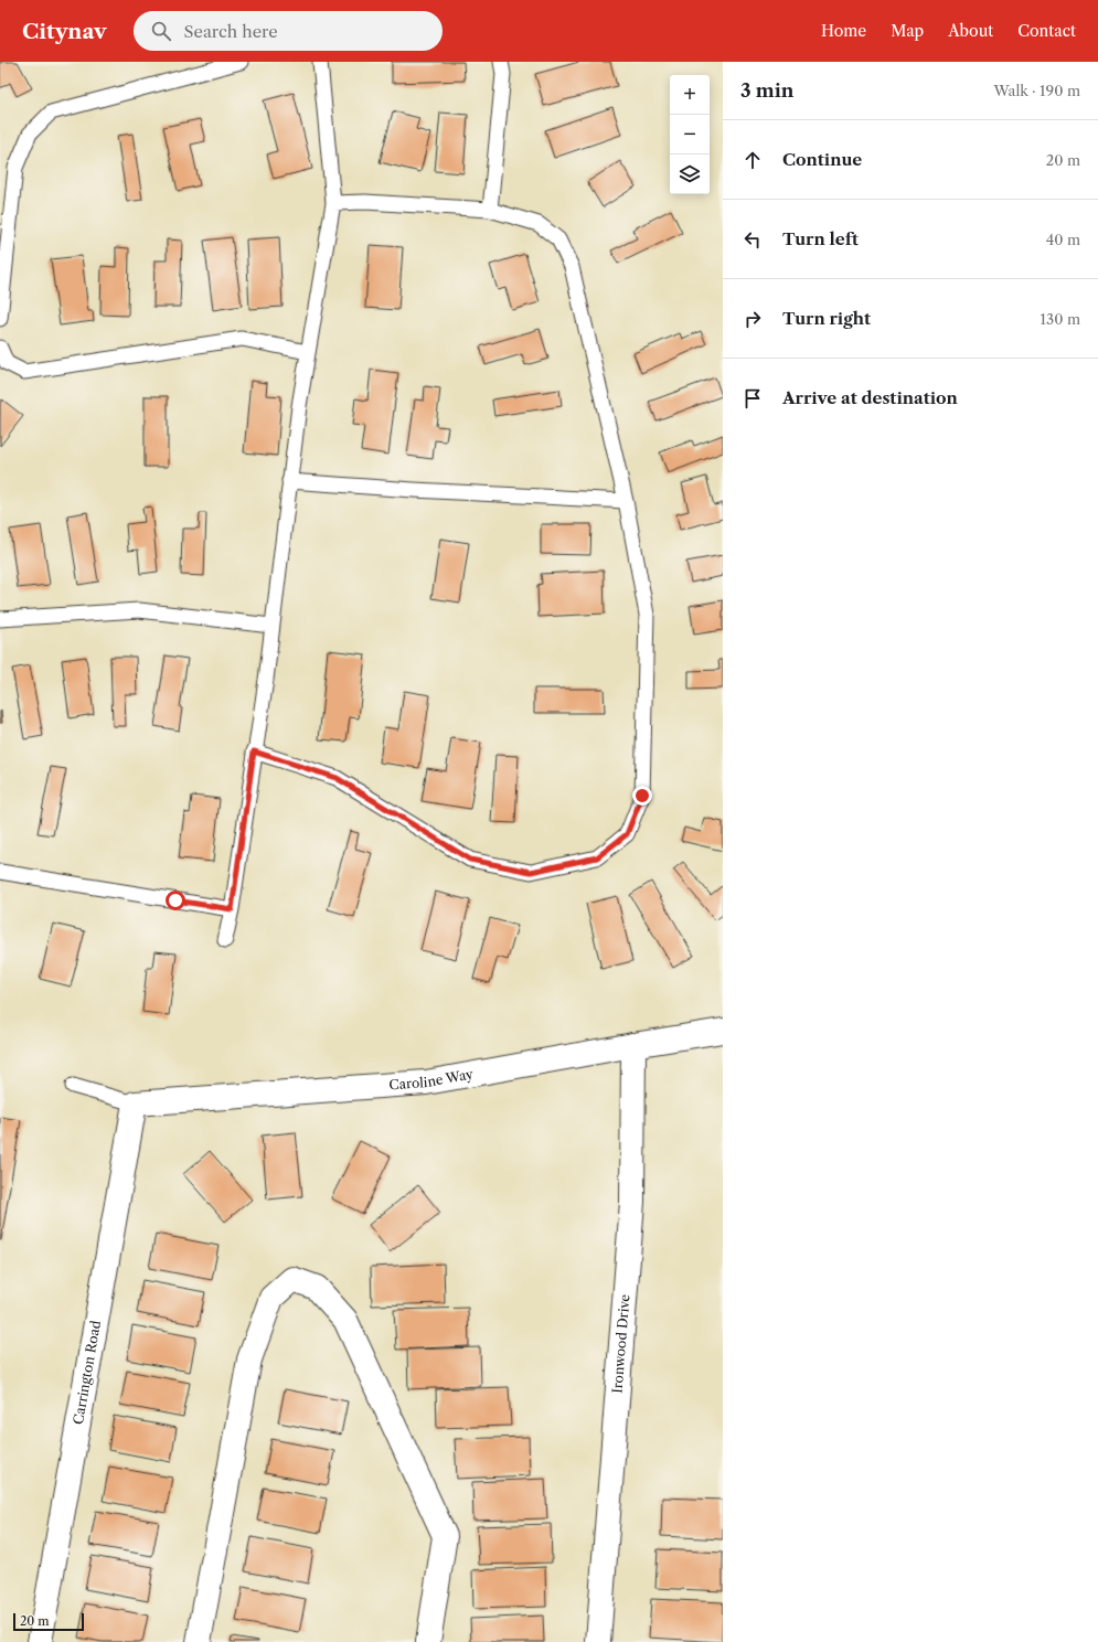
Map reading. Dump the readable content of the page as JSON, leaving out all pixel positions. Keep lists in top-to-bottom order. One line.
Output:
{"streets":{"street":["Caroline Way","Ironwood Drive","Carrington Road"]},"crossings":[["Caroline Way","Ironwood Drive"],["Caroline Way","Carrington Road"]],"scale_bar":"20 m","page":{"header":"Citynav","search":"Search here","nav":["Home","Map","About","Contact"],"heading":["3 min","Walk · 190 m"],"map_buttons":["+","−"],"list":[["Continue","20 m"],["Turn left","40 m"],["Turn right","130 m"],"Arrive at destination"],"scale":"20 m"}}
